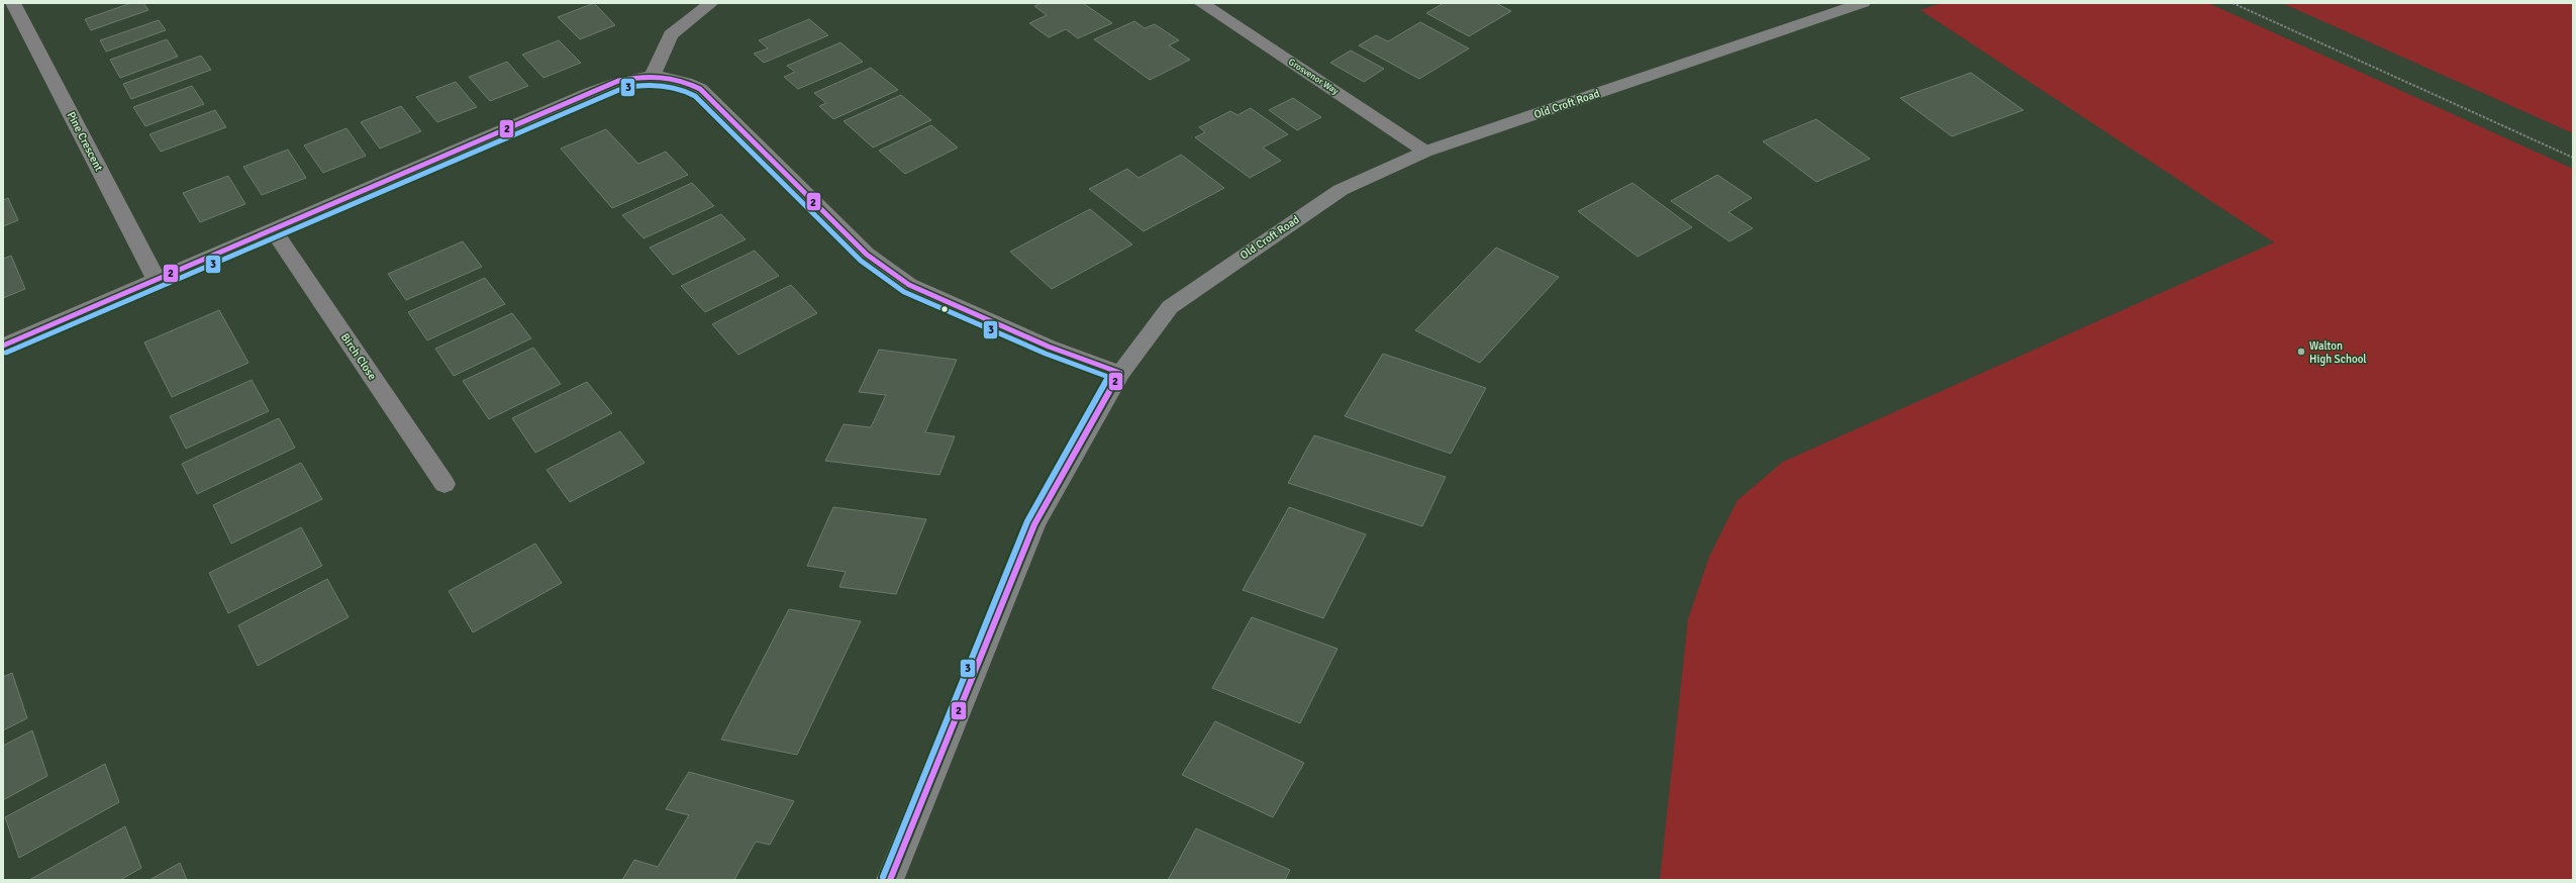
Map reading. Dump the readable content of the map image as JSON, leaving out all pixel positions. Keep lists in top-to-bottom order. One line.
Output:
{"streets":{"street":["Grosvenor Way","Old Croft Road","Pine Crescent","Birch Close"]},"crossings":[["Grosvenor Way","Old Croft Road"]],"places":["Walton High School"],"lines":["transit line 2","transit line 3"]}
